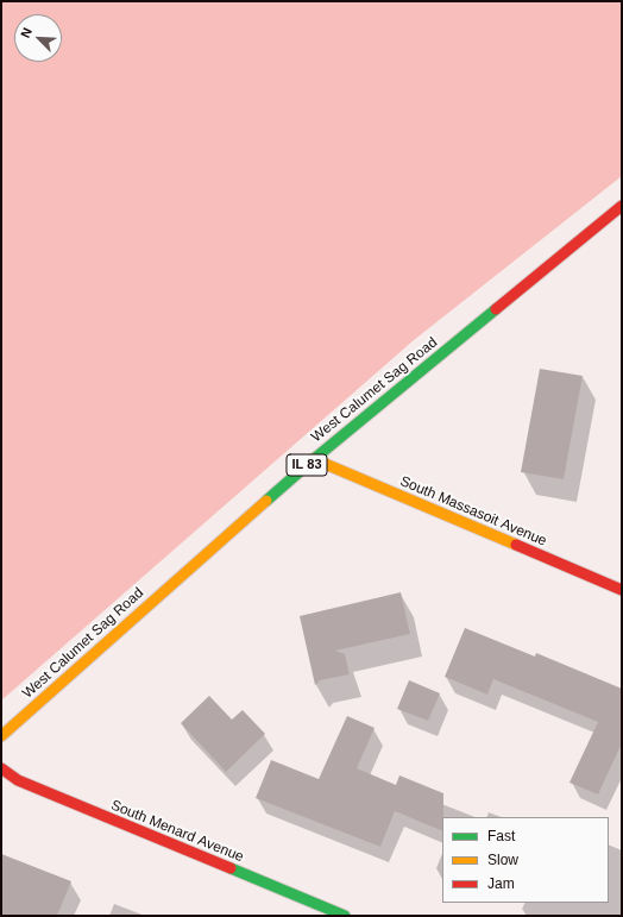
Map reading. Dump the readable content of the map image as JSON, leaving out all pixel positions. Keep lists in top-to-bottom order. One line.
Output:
{"streets":{"main road":["West Calumet Sag Road","IL 83","South Massasoit Avenue","South Menard Avenue"]},"crossings":[["West Calumet Sag Road","South Massasoit Avenue"]],"legend":["Fast","Slow","Jam"],"north":"top left"}
